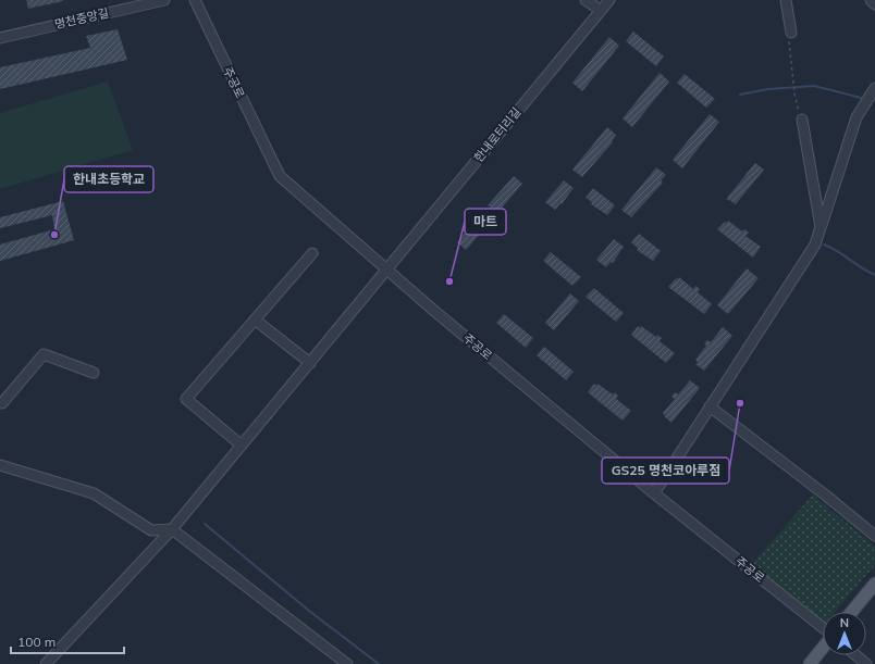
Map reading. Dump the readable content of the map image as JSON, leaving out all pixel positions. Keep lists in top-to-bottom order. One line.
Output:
{"streets":{"street":["명천중앙길","주공로","한내로터리길"]},"crossings":[["주공로","한내로터리길"]],"places":["한내초등학교","마트","GS25 명천코아루점"],"scale_bar":"100 m","north":"top"}
